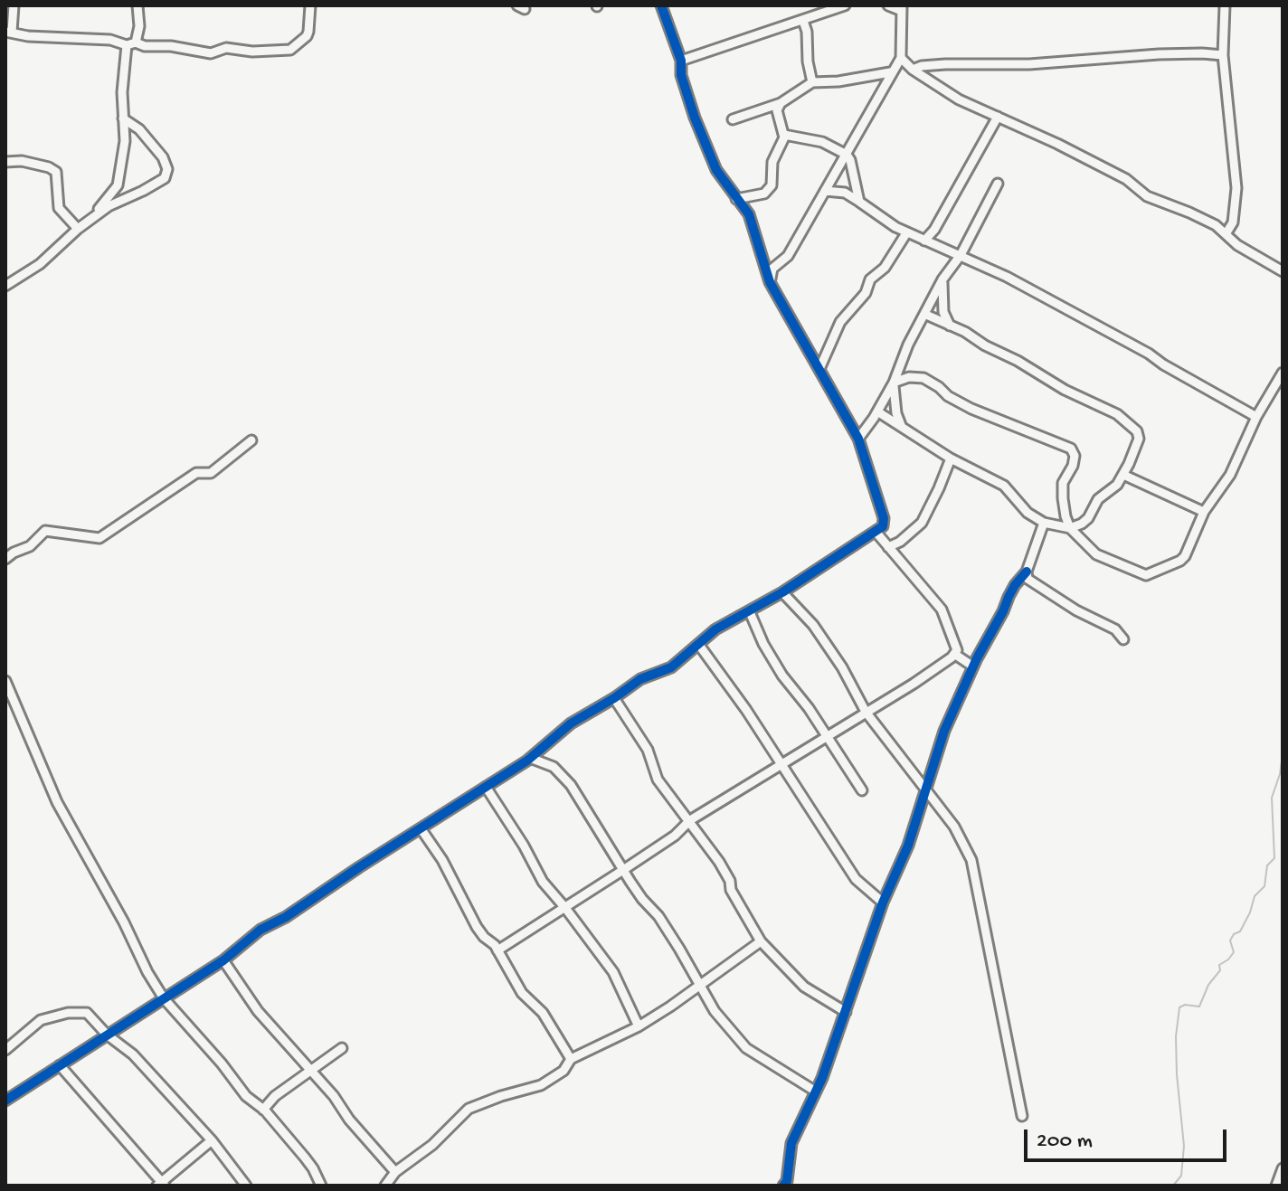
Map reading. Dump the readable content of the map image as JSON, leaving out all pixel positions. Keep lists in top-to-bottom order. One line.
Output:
{"scale_bar":"200 m"}
